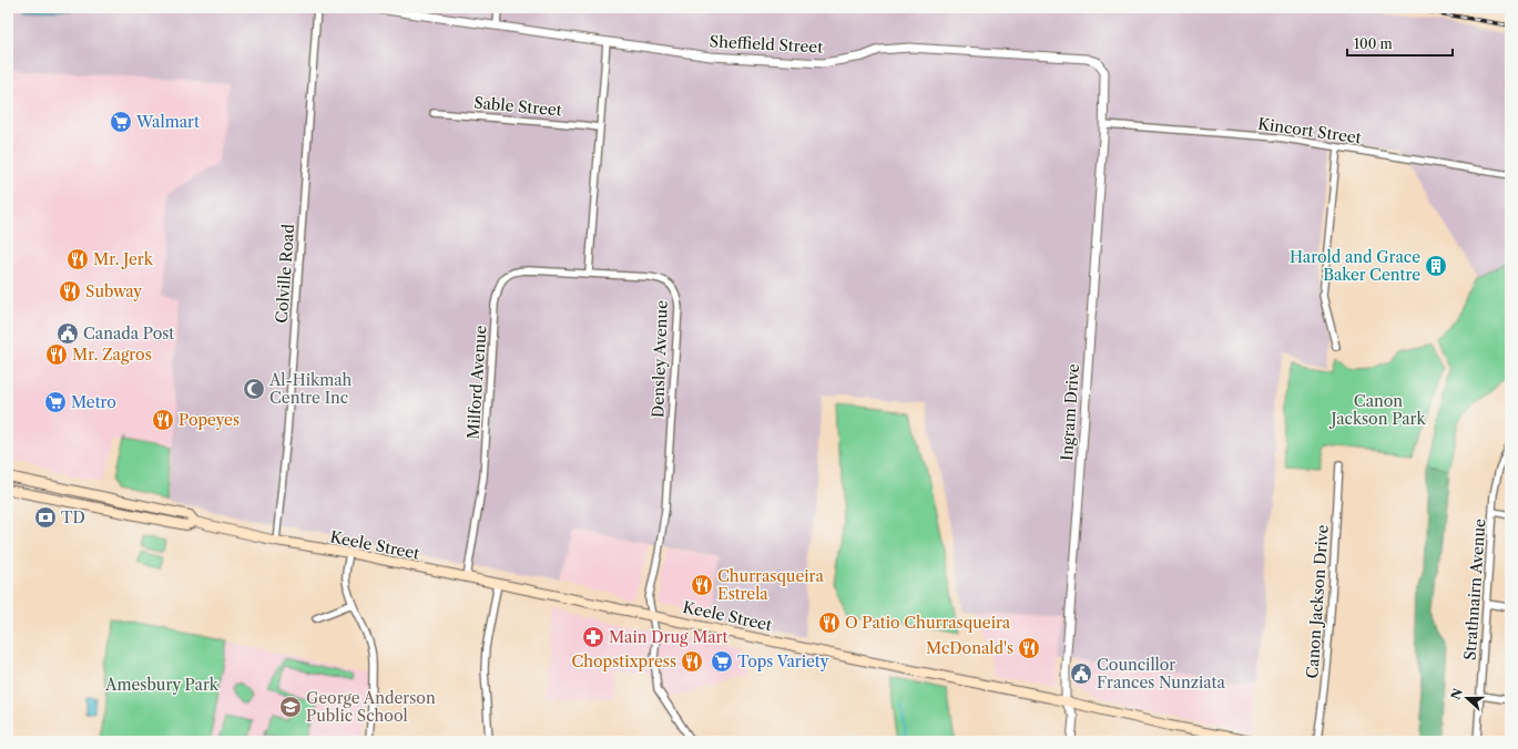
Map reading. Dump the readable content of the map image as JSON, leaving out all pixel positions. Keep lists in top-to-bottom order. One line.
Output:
{"streets":{"main road":["Keele Street"],"street":["Sheffield Street","Sable Street","Kincort Street","Colville Road","Densley Avenue","Milford Avenue","Ingram Drive","Strathnairn Avenue","Canon Jackson Drive"]},"crossings":[["Sheffield Street","Kincort Street"],["Sheffield Street","Ingram Drive"],["Kincort Street","Ingram Drive"],["Colville Road","Keele Street"],["Densley Avenue","Milford Avenue"],["Densley Avenue","Keele Street"],["Milford Avenue","Keele Street"],["Ingram Drive","Keele Street"]],"parks":["Canon Jackson Park","Amesbury Park"],"places":{"supermarket":["Walmart","Metro","Tops Variety"],"restaurant":["Mr. Jerk","Subway","Mr. Zagros","Popeyes","Churrasqueira Estrela","O Patio Churrasqueira","McDonald's","Chopstixpress"],"building":["Harold and Grace Baker Centre"],"public building":["Canada Post","Councillor Frances Nunziata"],"mosque":["Al-Hikmah Centre Inc"],"bank":["TD"],"pharmacy":["Main Drug Mart"],"school or university":["George Anderson Public School"]},"scale_bar":"100 m","north":"left"}
